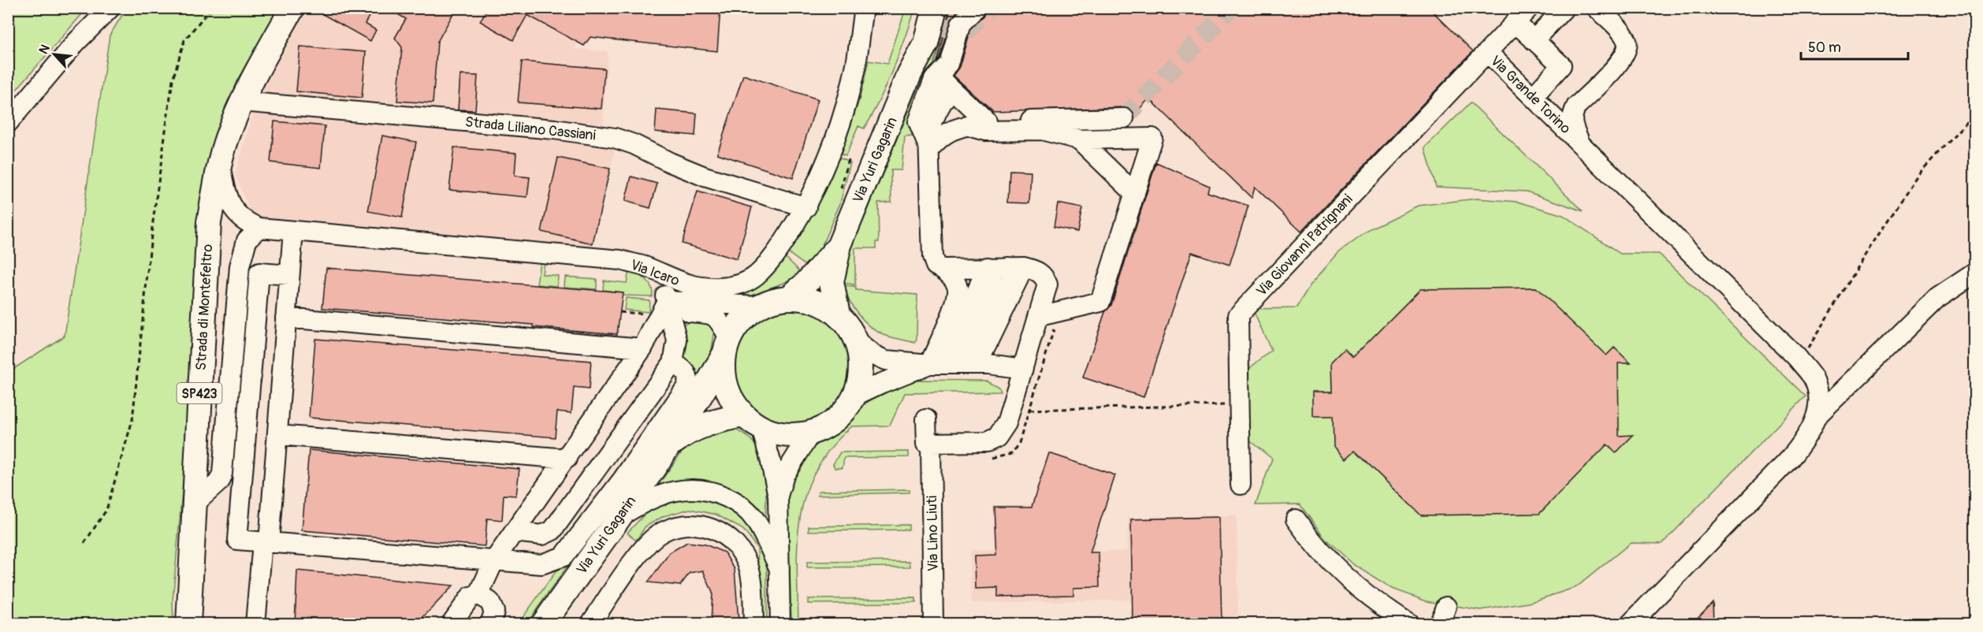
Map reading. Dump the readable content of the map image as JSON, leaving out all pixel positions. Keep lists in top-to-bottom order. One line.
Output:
{"streets":{"main road":["Via Yuri Gagarin","Strada di Montefeltro","SP423"],"street":["Via Grande Torino","Strada Liliano Cassiani","Via Giovanni Patrignani","Via Icaro","Via Lino Liuti"]},"crossings":[["Via Grande Torino","Via Giovanni Patrignani"],["Strada Liliano Cassiani","Via Icaro"],["Strada Liliano Cassiani","Strada di Montefeltro"]],"scale_bar":"50 m","north":"top left"}
